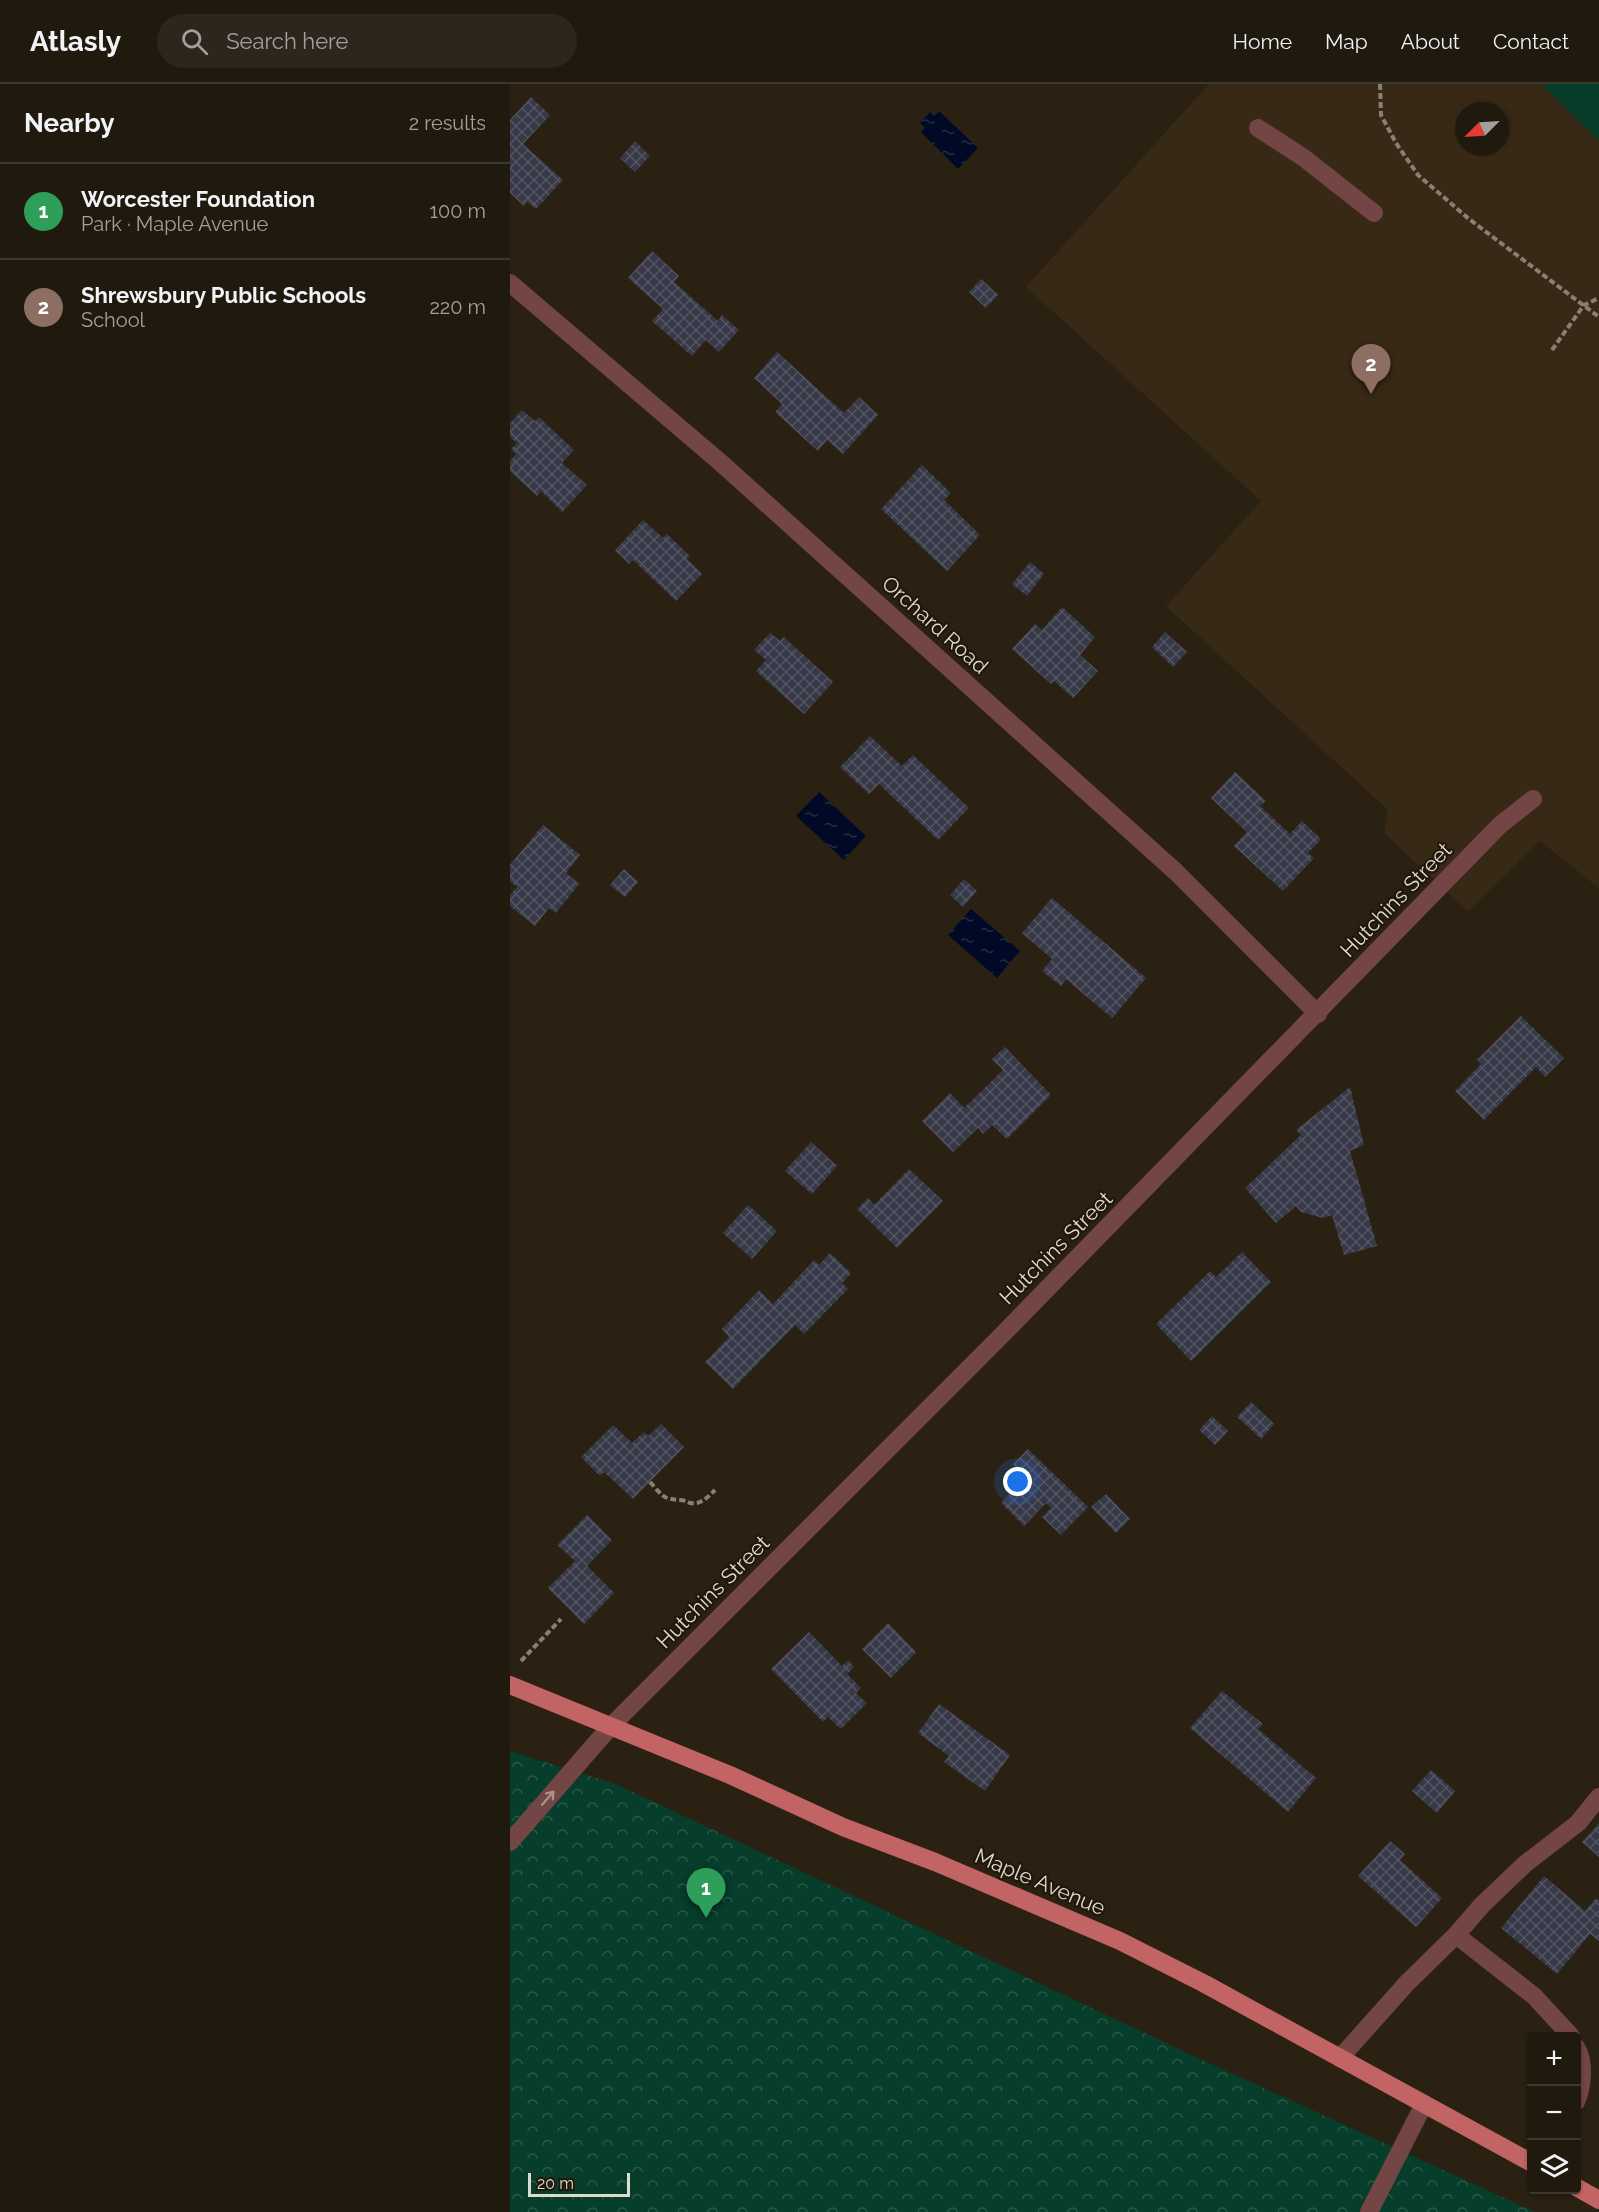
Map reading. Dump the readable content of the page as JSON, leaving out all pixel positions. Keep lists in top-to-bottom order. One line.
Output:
{"streets":{"main road":["Maple Avenue"],"street":["Orchard Road","Hutchins Street"]},"crossings":[["Orchard Road","Hutchins Street"],["Hutchins Street","Maple Avenue"]],"scale_bar":"20 m","north":"bottom left","page":{"header":"Atlasly","search":"Search here","nav":["Home","Map","About","Contact"],"heading":["Nearby","2 results"],"list":[{"mark":"1","name":"Worcester Foundation","note":"Park · Maple Avenue","value":"100 m"},{"mark":"2","name":"Shrewsbury Public Schools","note":"School","value":"220 m"}],"pins":["2","1"],"map_buttons":["+","−"],"scale":"20 m"}}
